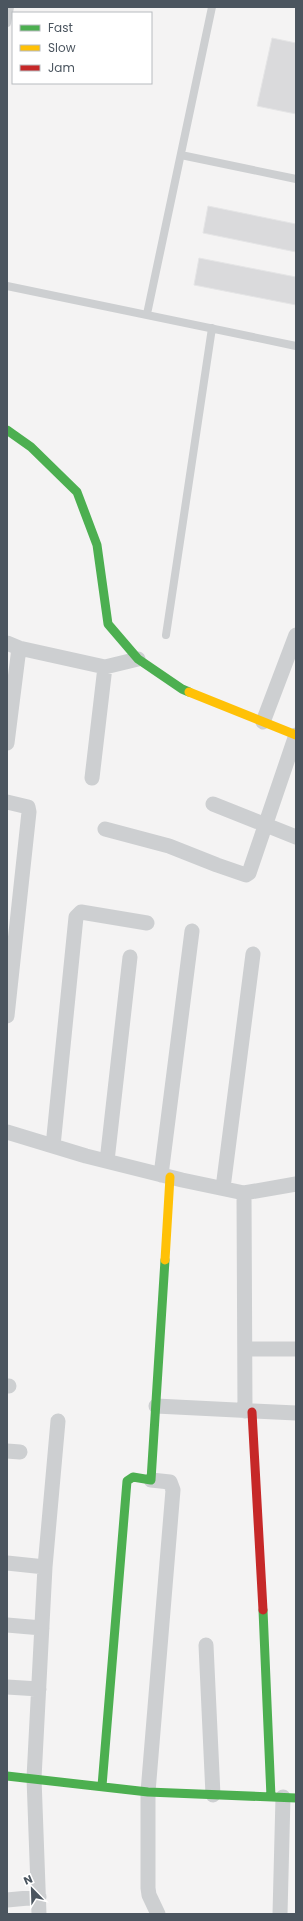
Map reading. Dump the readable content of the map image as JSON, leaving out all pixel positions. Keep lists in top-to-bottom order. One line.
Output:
{"legend":["Fast","Slow","Jam"],"north":"top left"}
